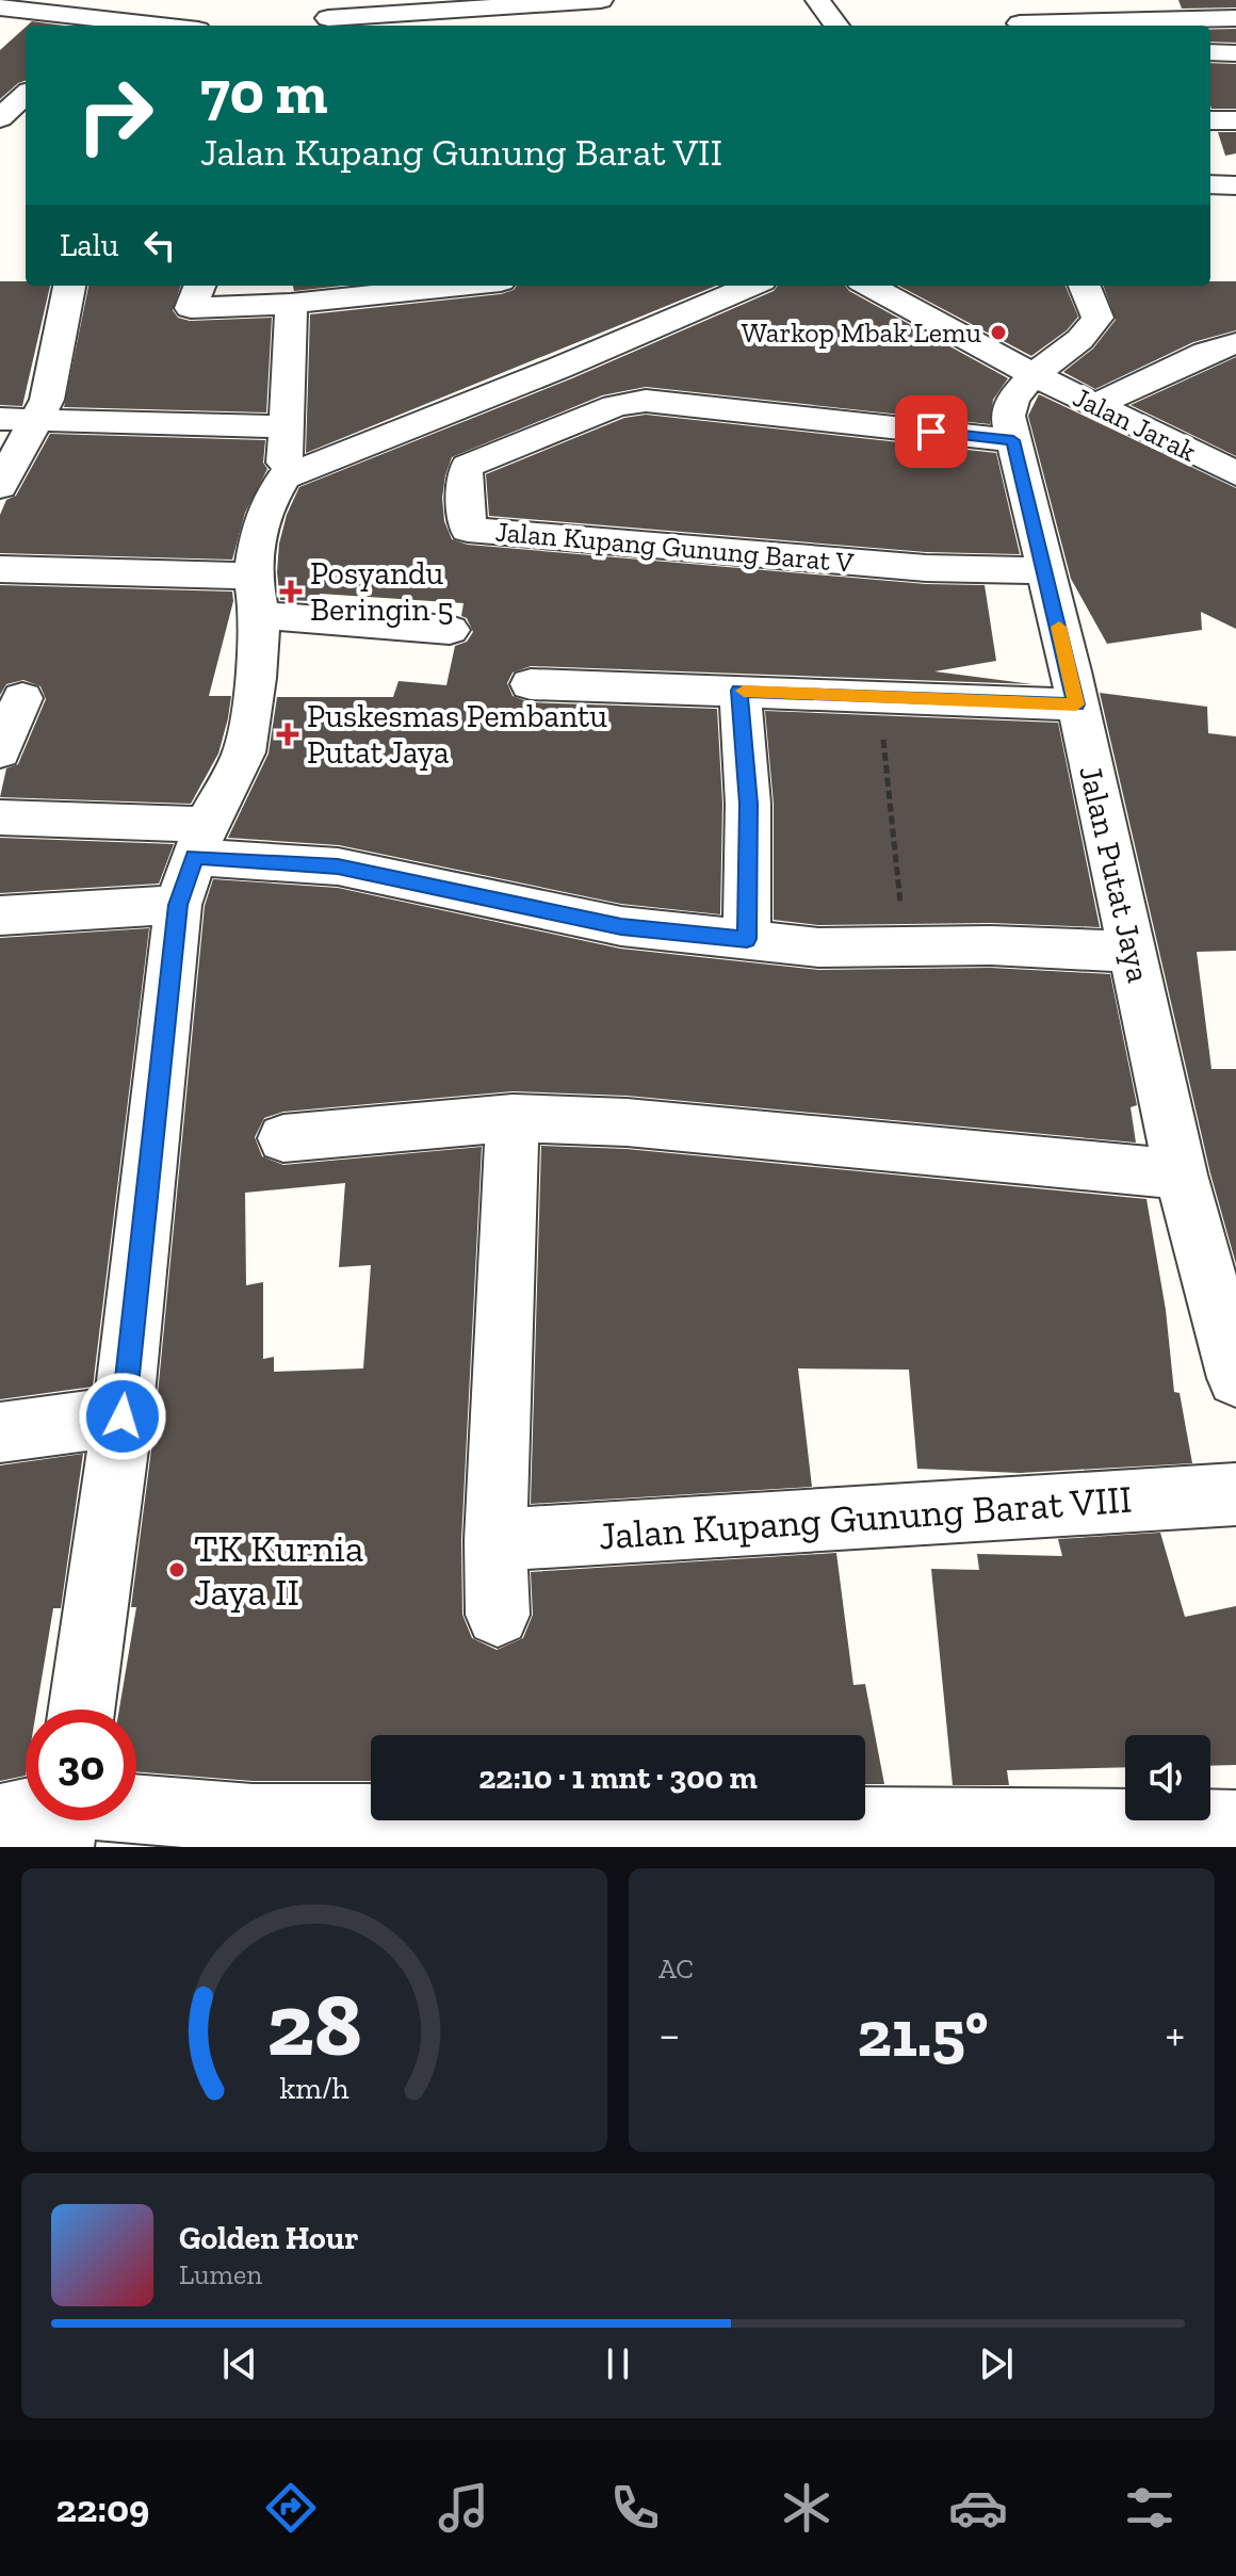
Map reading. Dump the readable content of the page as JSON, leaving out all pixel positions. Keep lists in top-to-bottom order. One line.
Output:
{"streets":{"street":["Jalan Jarak","Jalan Kupang Gunung Barat V","Jalan Putat Jaya","Jalan Kupang Gunung Barat VIII"]},"crossings":[["Jalan Jarak","Jalan Putat Jaya"],["Jalan Kupang Gunung Barat V","Jalan Putat Jaya"]],"places":{"other":["Warkop Mbak Lemu","TK Kurnia Jaya II"],"health":["Posyandu Beringin 5","Puskesmas Pembantu Putat Jaya"]},"page":{"turn":["70 m","Jalan Kupang Gunung Barat VII"],"then":"Lalu","limit":"30","trip":"22:10 · 1 mnt · 300 m","tile":"AC","heat":["−","21.5°","+"],"song":["Golden Hour","Lumen"],"tabs":"22:09","gauge":["28","km/h"]}}
